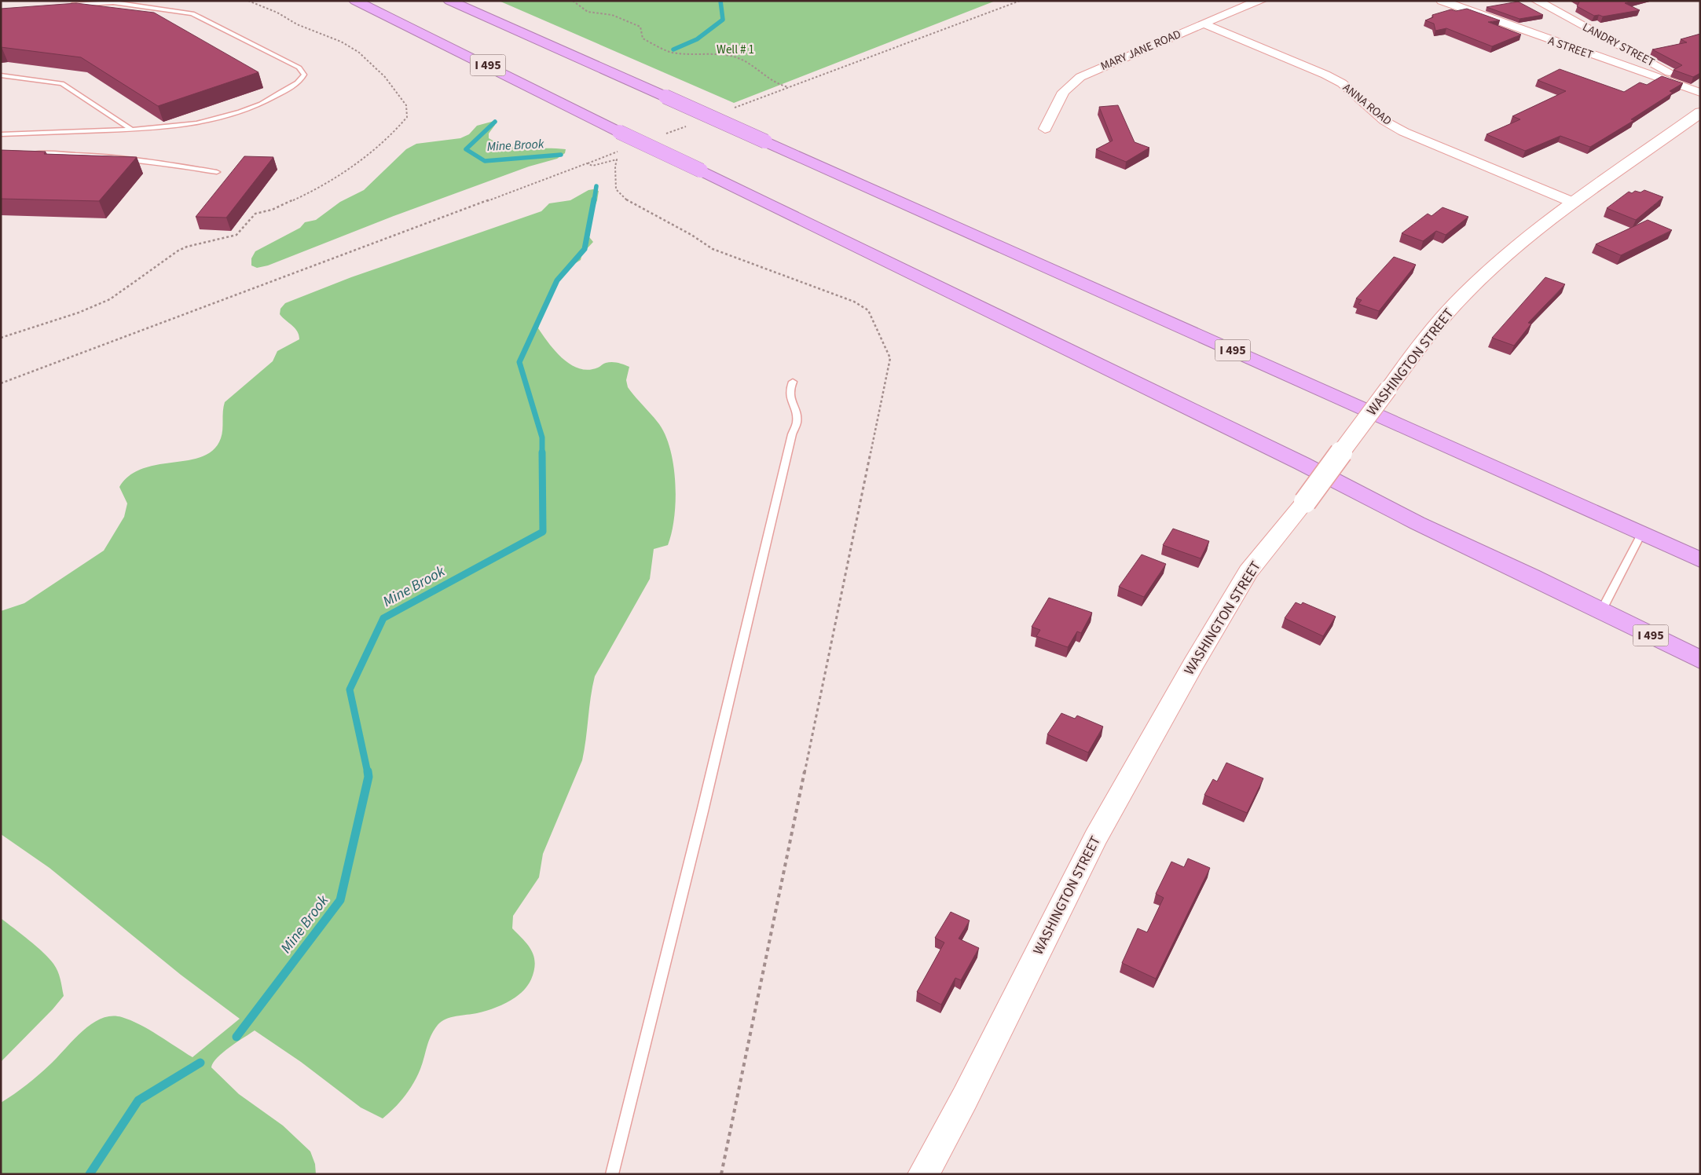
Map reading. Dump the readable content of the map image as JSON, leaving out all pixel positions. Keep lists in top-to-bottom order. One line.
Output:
{"streets":{"highway":["I 495"],"main road":["WASHINGTON STREET"],"street":["LANDRY STREET","A STREET","MARY JANE ROAD","ANNA ROAD"]},"crossings":[["MARY JANE ROAD","ANNA ROAD"],["ANNA ROAD","WASHINGTON STREET"]],"water":["Mine Brook"],"parks":["Well # 1"]}
